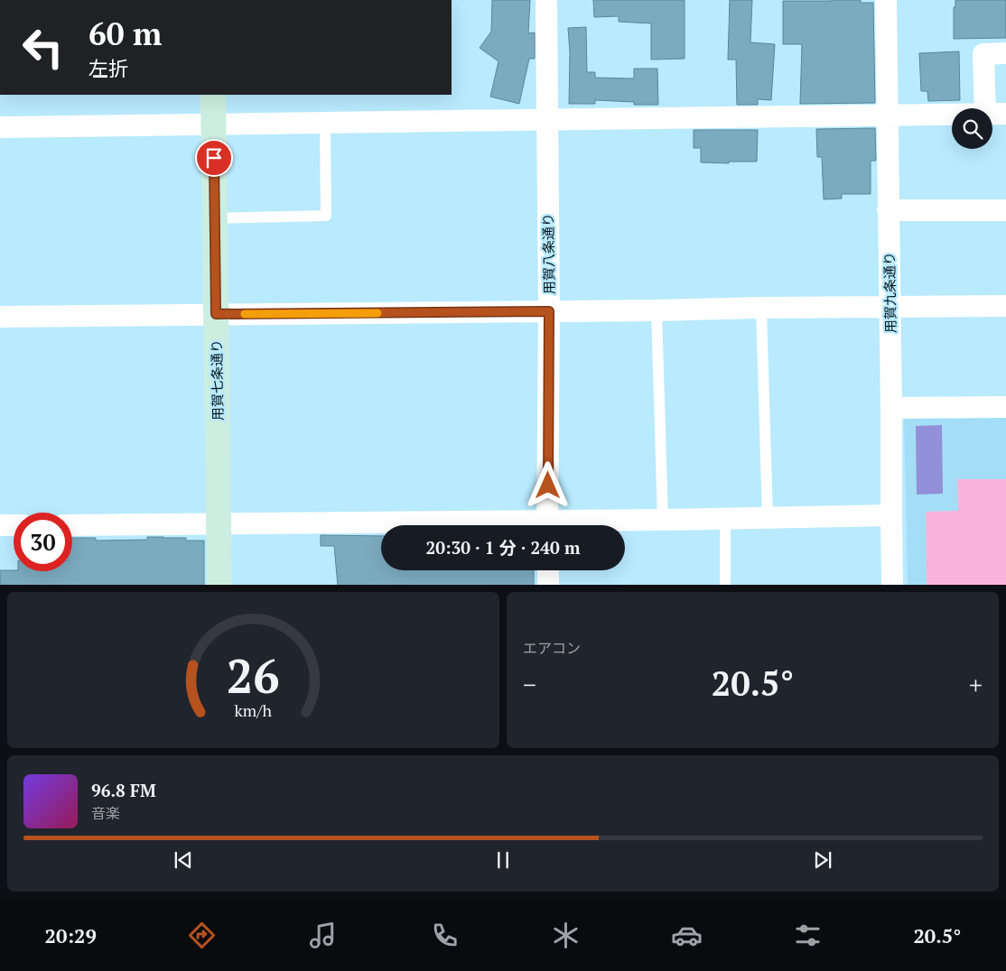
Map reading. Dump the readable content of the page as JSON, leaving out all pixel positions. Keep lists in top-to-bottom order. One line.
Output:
{"streets":{"street":["用賀八条通り","用賀九条通り","用賀七条通り"]},"page":{"turn":["60 m","左折"],"limit":"30","trip":"20:30 · 1 分 · 240 m","tile":"エアコン","heat":["−","20.5°","+"],"song":["96.8 FM","音楽"],"tabs":["20:29","20.5°"],"gauge":["26","km/h"]}}
